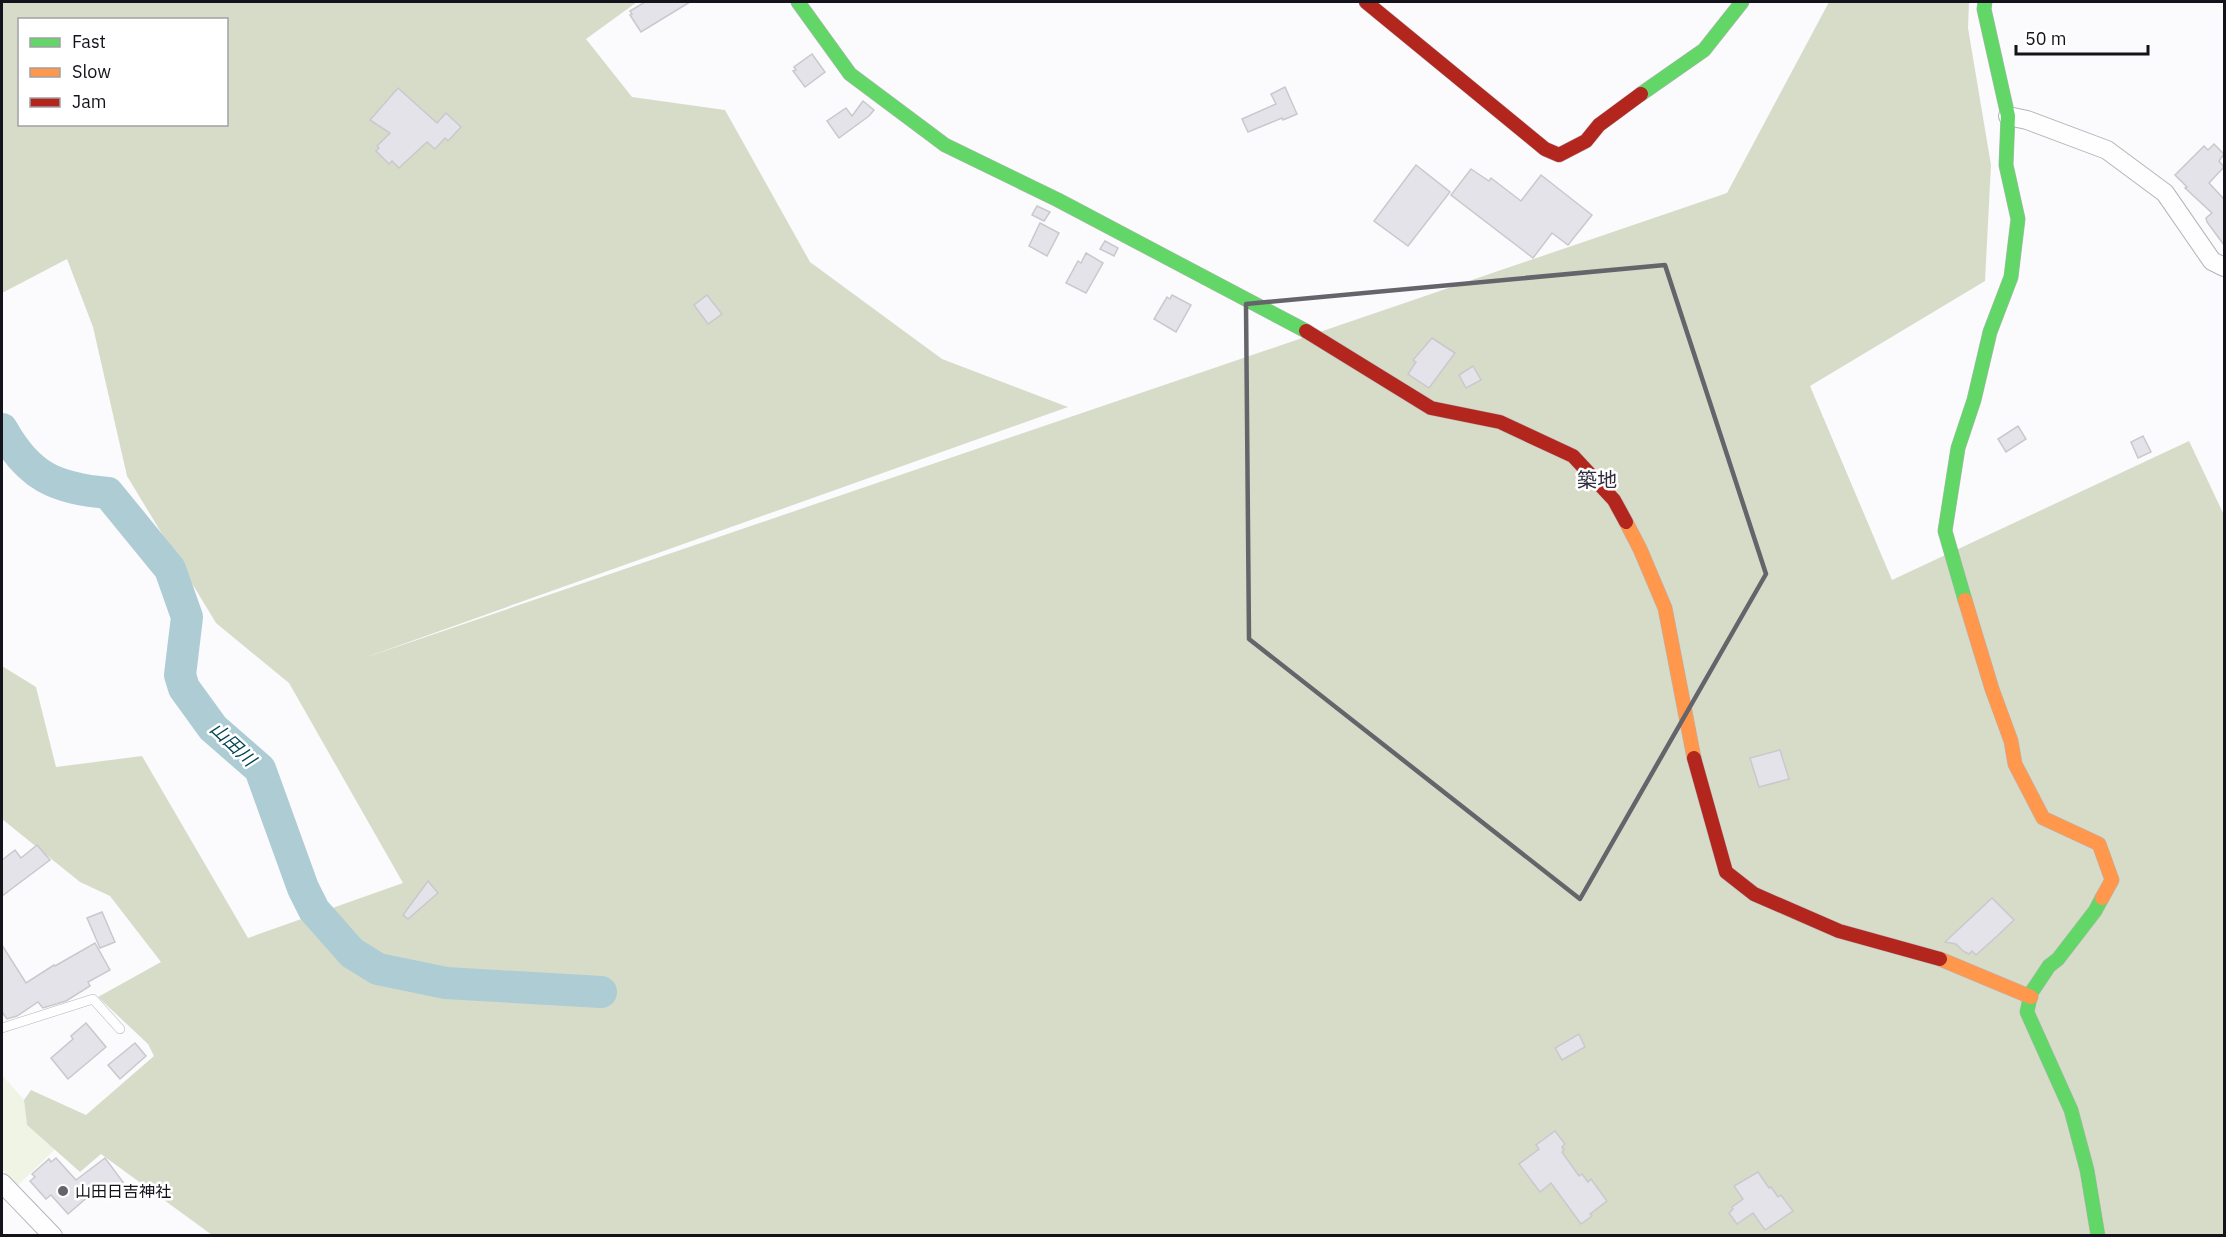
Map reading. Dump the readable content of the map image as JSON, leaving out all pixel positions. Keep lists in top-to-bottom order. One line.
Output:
{"districts":["築地"],"water":["山田川"],"places":["山田日吉神社"],"legend":["Fast","Slow","Jam"],"scale_bar":"50 m"}
